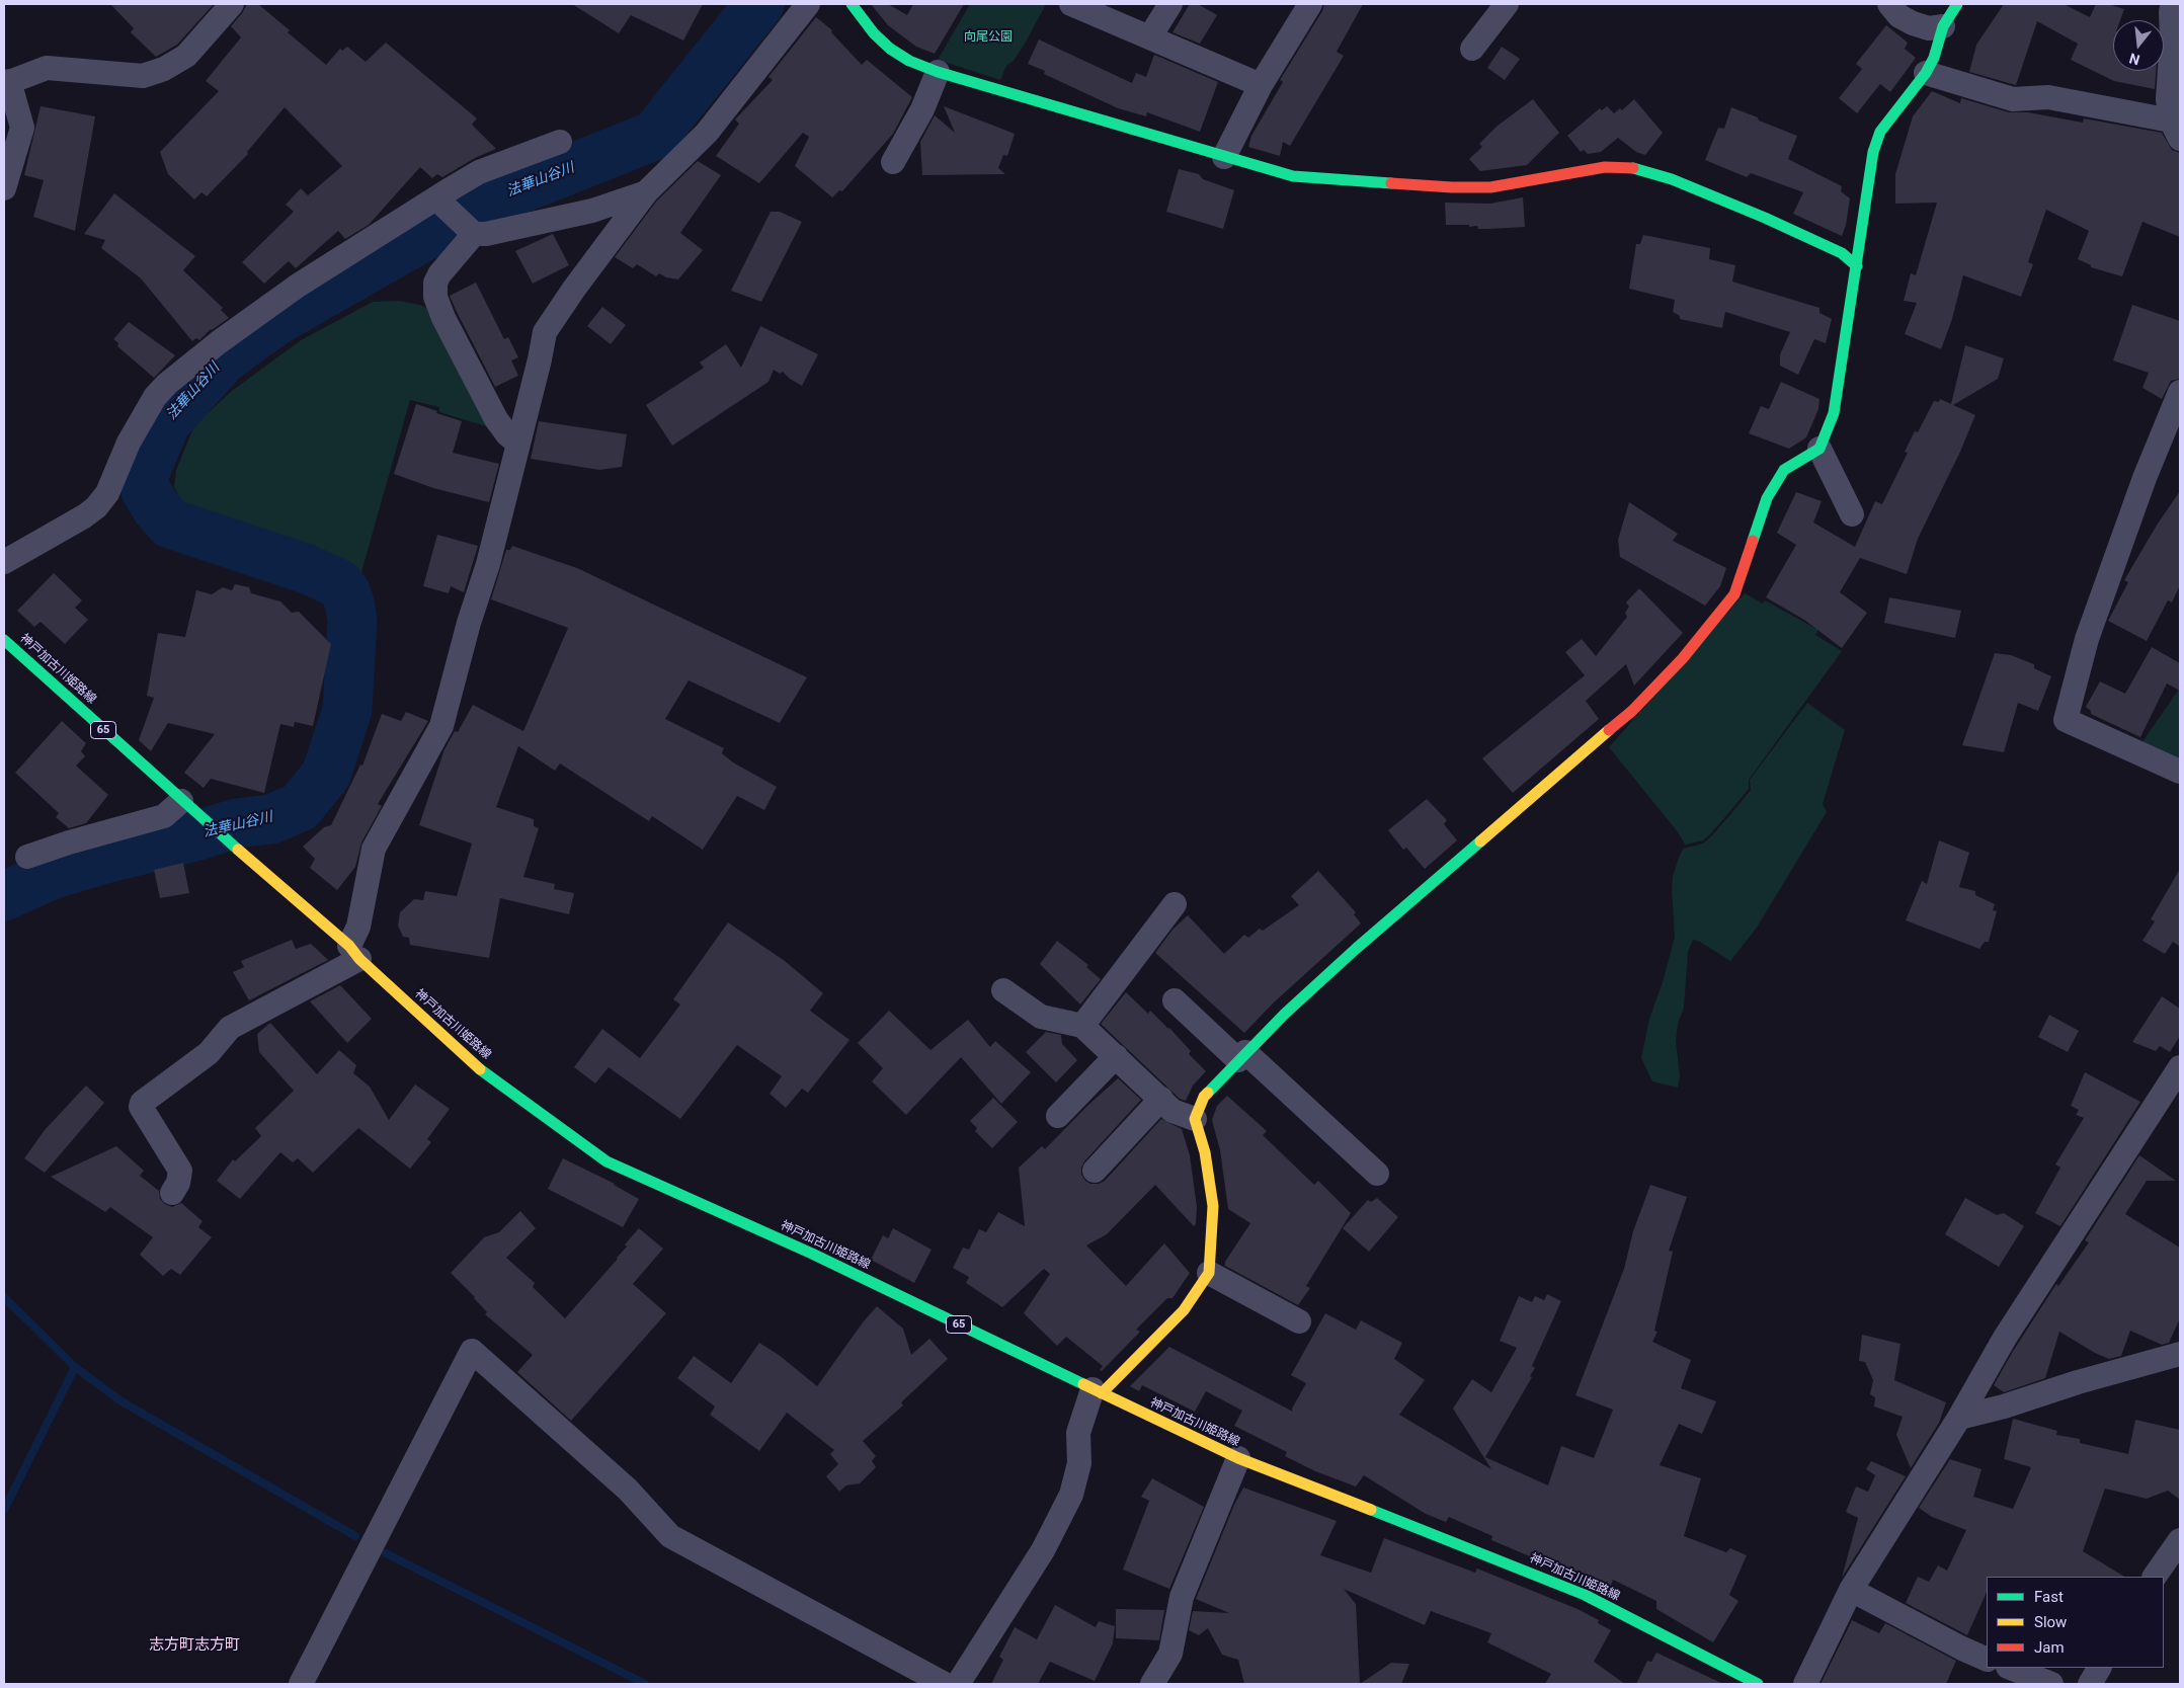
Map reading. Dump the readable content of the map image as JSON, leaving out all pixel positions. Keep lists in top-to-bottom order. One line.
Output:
{"streets":{"street":["神戸加古川姫路線","65"]},"districts":["志方町志方町"],"water":["法華山谷川"],"parks":["向尾公園"],"legend":["Fast","Slow","Jam"],"north":"bottom"}
